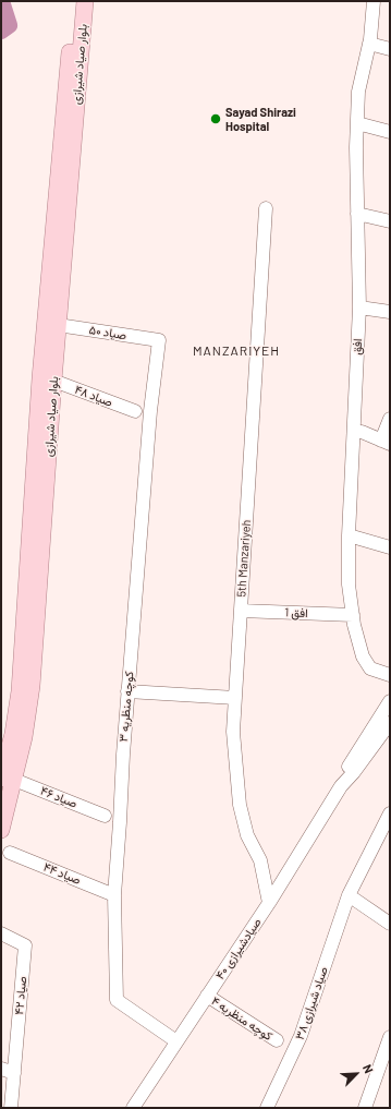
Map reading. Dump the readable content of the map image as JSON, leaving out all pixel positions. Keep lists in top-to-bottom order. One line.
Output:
{"streets":{"main road":["بلوار صیاد شیرازی"],"street":["صیاد ۵۰","افق","صیاد ۴۸","5th Manzariyeh","افق 1","کوچه منظریه ۳","صیاد ۴۶","صیاد ۴۴","۴۰ صیادشیرازی","صیاد ۴۲","صیاد شیرازی ۳۸","کوچه منظریه ۴"]},"crossings":[["بلوار صیاد شیرازی","صیاد ۵۰"],["بلوار صیاد شیرازی","صیاد ۴۸"],["بلوار صیاد شیرازی","صیاد ۴۶"],["صیاد ۵۰","کوچه منظریه ۳"],["افق","افق 1"],["5th Manzariyeh","افق 1"],["5th Manzariyeh","۴۰ صیادشیرازی"],["کوچه منظریه ۳","صیاد ۴۴"],["کوچه منظریه ۳","۴۰ صیادشیرازی"],["۴۰ صیادشیرازی","کوچه منظریه ۴"]],"districts":["MANZARIYEH"],"places":["Sayad Shirazi Hospital"],"north":"top right"}
